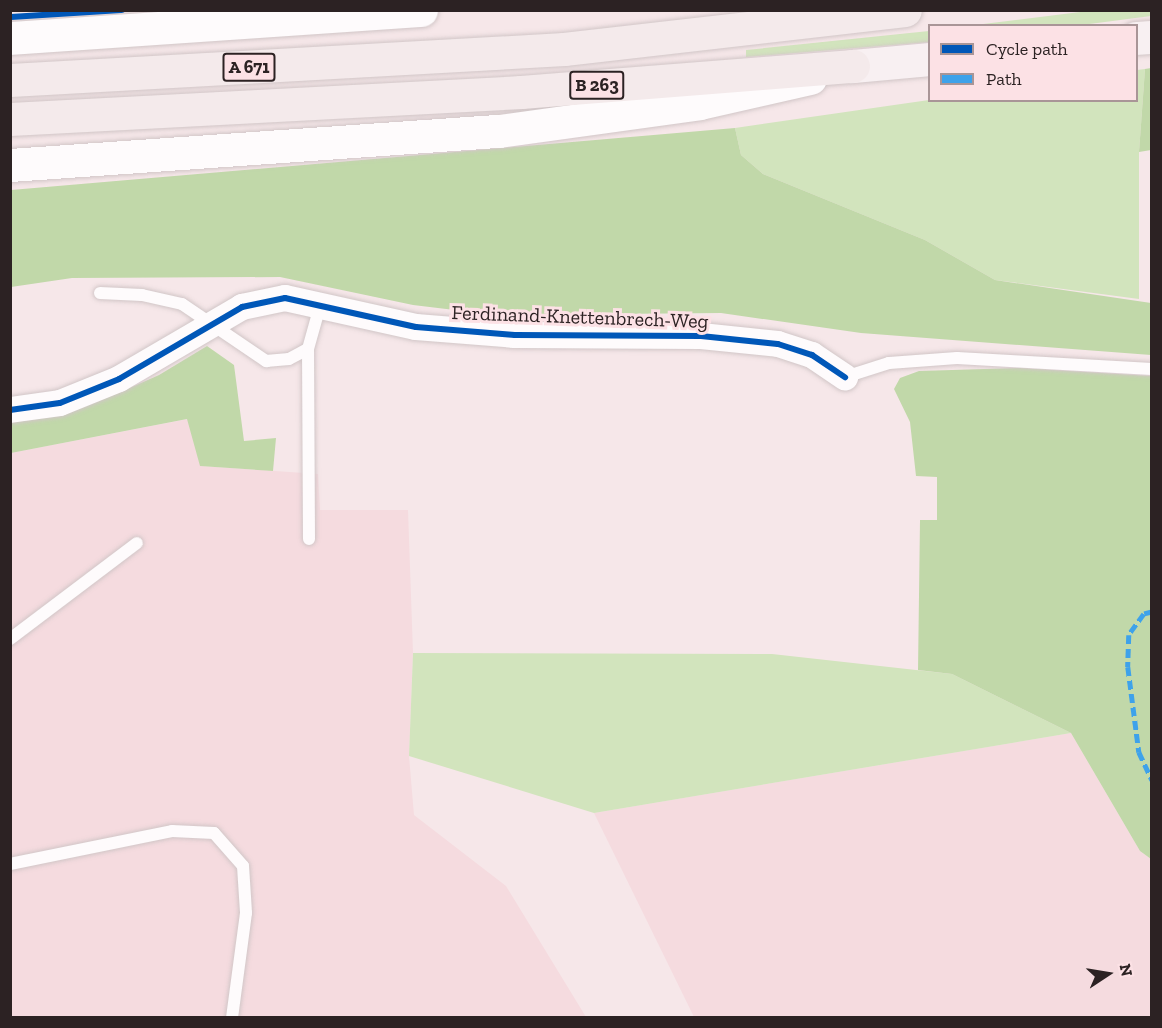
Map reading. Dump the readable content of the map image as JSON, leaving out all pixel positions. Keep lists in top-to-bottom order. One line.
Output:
{"streets":{"highway":["A 671","B 263"],"street":["Ferdinand-Knettenbrech-Weg"]},"crossings":[["A 671","B 263"]],"legend":["Cycle path","Path"],"north":"right"}
